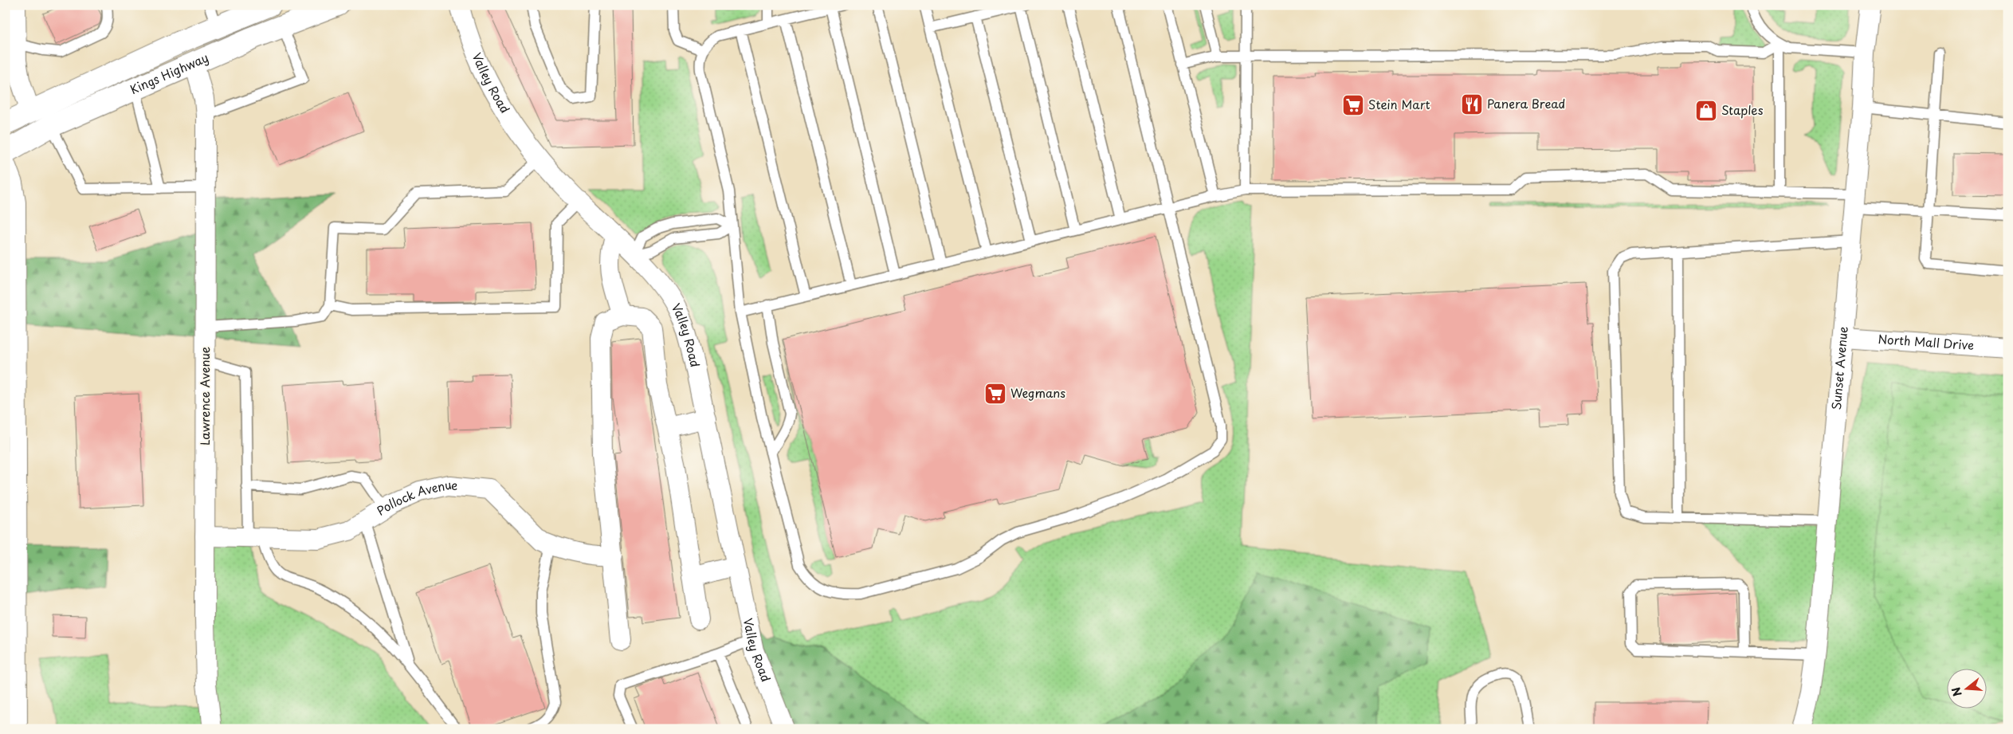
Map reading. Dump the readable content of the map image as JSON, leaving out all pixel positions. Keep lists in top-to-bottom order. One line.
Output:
{"streets":{"main road":["Kings Highway"],"street":["Valley Road","North Mall Drive","Sunset Avenue","Lawrence Avenue","Pollock Avenue"]},"crossings":[["Kings Highway","Lawrence Avenue"],["North Mall Drive","Sunset Avenue"],["Lawrence Avenue","Pollock Avenue"]],"places":{"restaurant":["Panera Bread"],"supermarket":["Stein Mart","Wegmans"],"shop":["Staples"]},"north":"left"}
